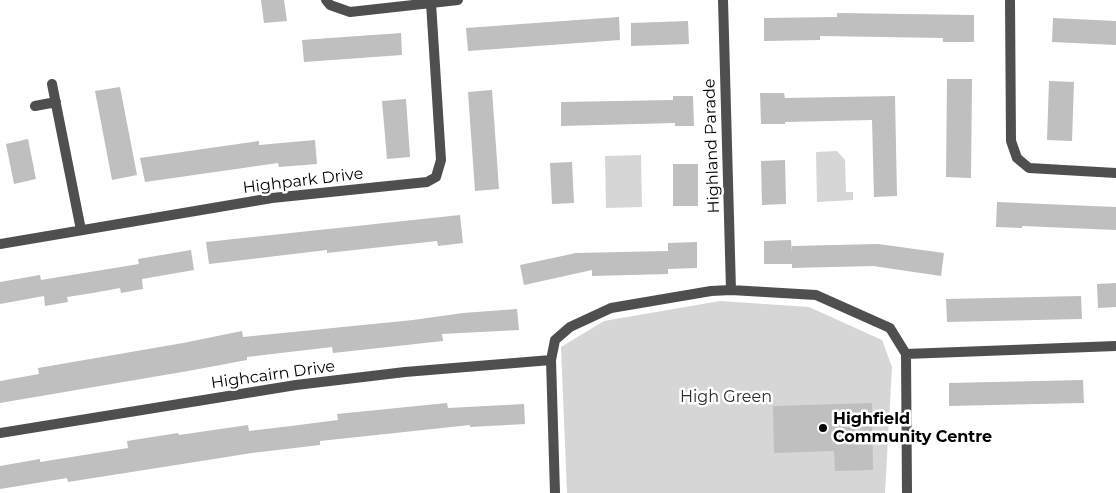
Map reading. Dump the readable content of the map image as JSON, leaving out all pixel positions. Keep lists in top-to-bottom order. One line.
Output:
{"streets":{"street":["Highland Parade","Highpark Drive","Highcairn Drive"]},"parks":["High Green"],"places":["Highfield Community Centre"]}
